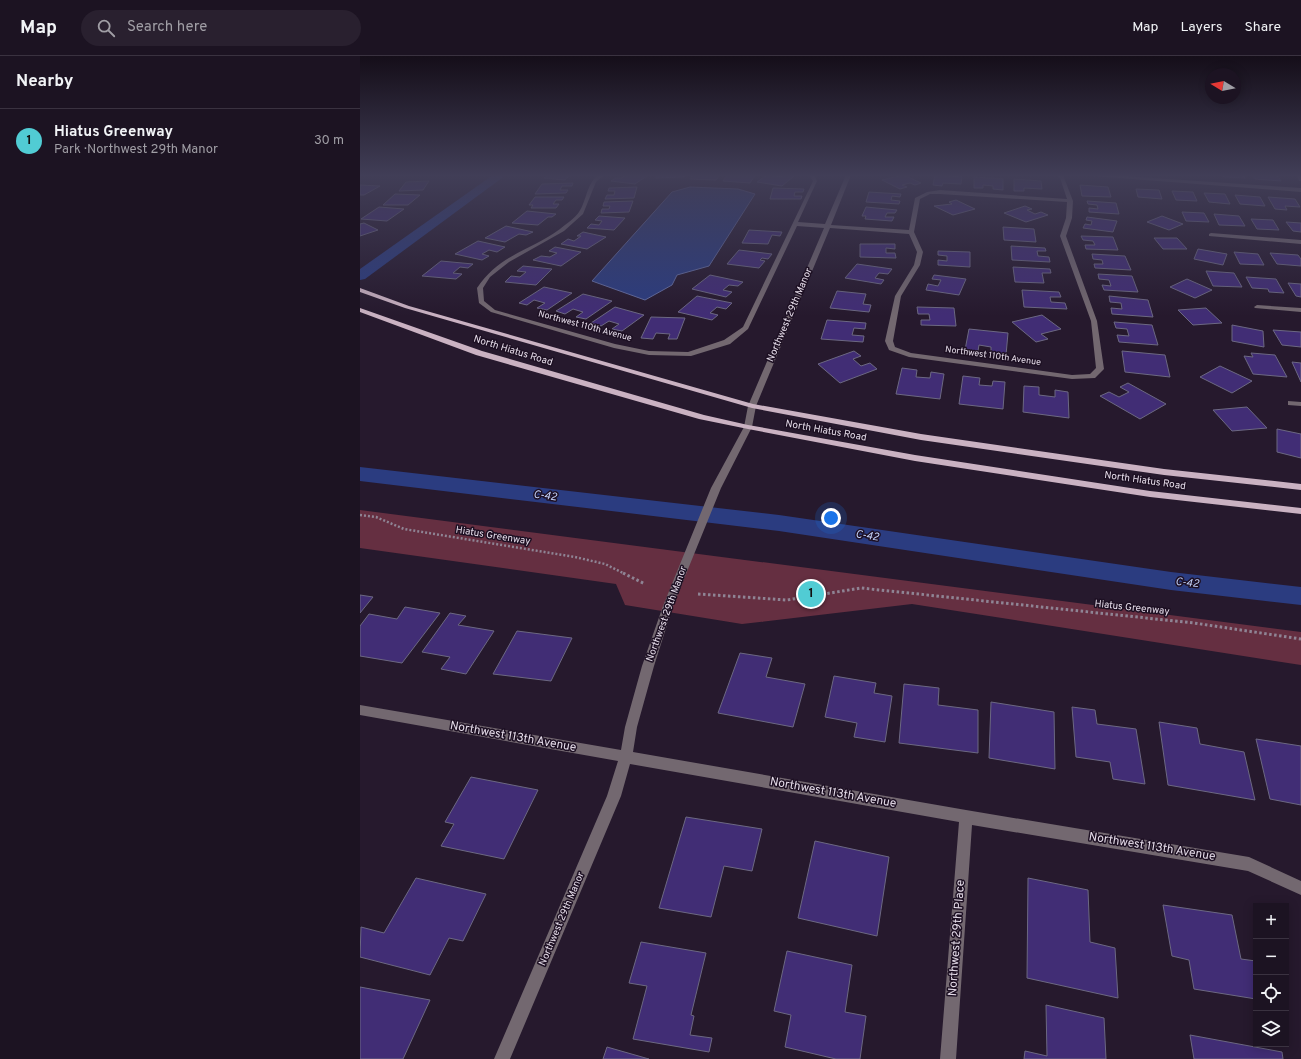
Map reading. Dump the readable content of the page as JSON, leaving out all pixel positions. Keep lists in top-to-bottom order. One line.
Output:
{"streets":{"main road":["North Hiatus Road"],"street":["Northwest 29th Manor","Northwest 110th Avenue","Northwest 113th Avenue","Northwest 29th Place"],"path":["Hiatus Greenway"]},"crossings":[["Northwest 29th Manor","North Hiatus Road"],["Northwest 29th Manor","Northwest 113th Avenue"],["Northwest 113th Avenue","Northwest 29th Place"]],"water":["C-42"],"north":"left","page":{"header":"Map","search":"Search here","nav":["Map","Layers","Share"],"heading":"Nearby","list":[{"mark":"1","name":"Hiatus Greenway","note":"Park · Northwest 29th Manor","value":"30 m"}],"pins":"1","map_buttons":["+","−"]}}
